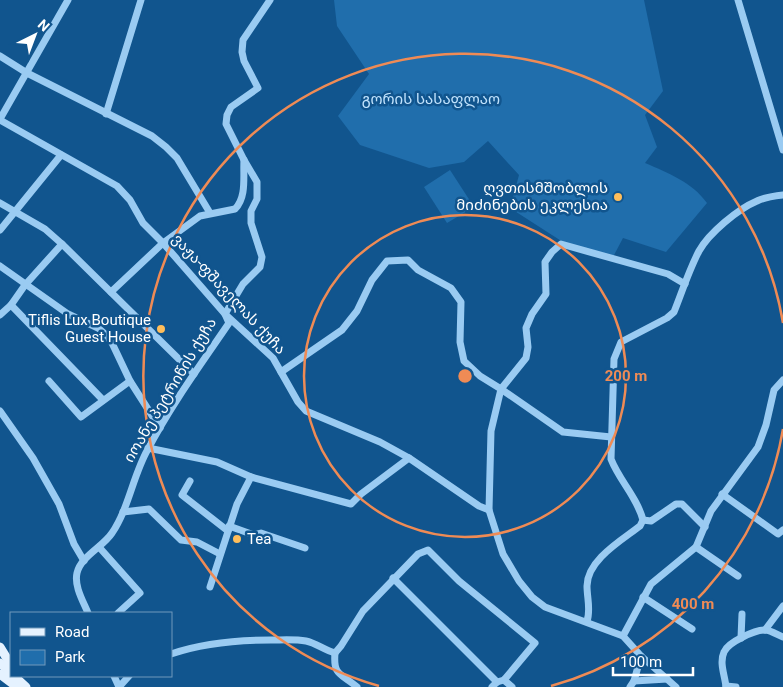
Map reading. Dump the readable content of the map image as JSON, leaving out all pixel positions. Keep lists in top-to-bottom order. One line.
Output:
{"streets":{"street":["ვაჟა-ფშაველას ქუჩა","იოანე პეტრიწის ქუჩა"]},"crossings":[["ვაჟა-ფშაველას ქუჩა","იოანე პეტრიწის ქუჩა"]],"parks":["გორის სასაფლაო"],"places":["ღვთისმშობლის მიძინების ეკლესია","Tiflis Lux Boutique Guest House","Tea"],"legend":["Road","Park"],"scale_bar":"100 m","north":"top right","rings":["200 m","400 m"]}
